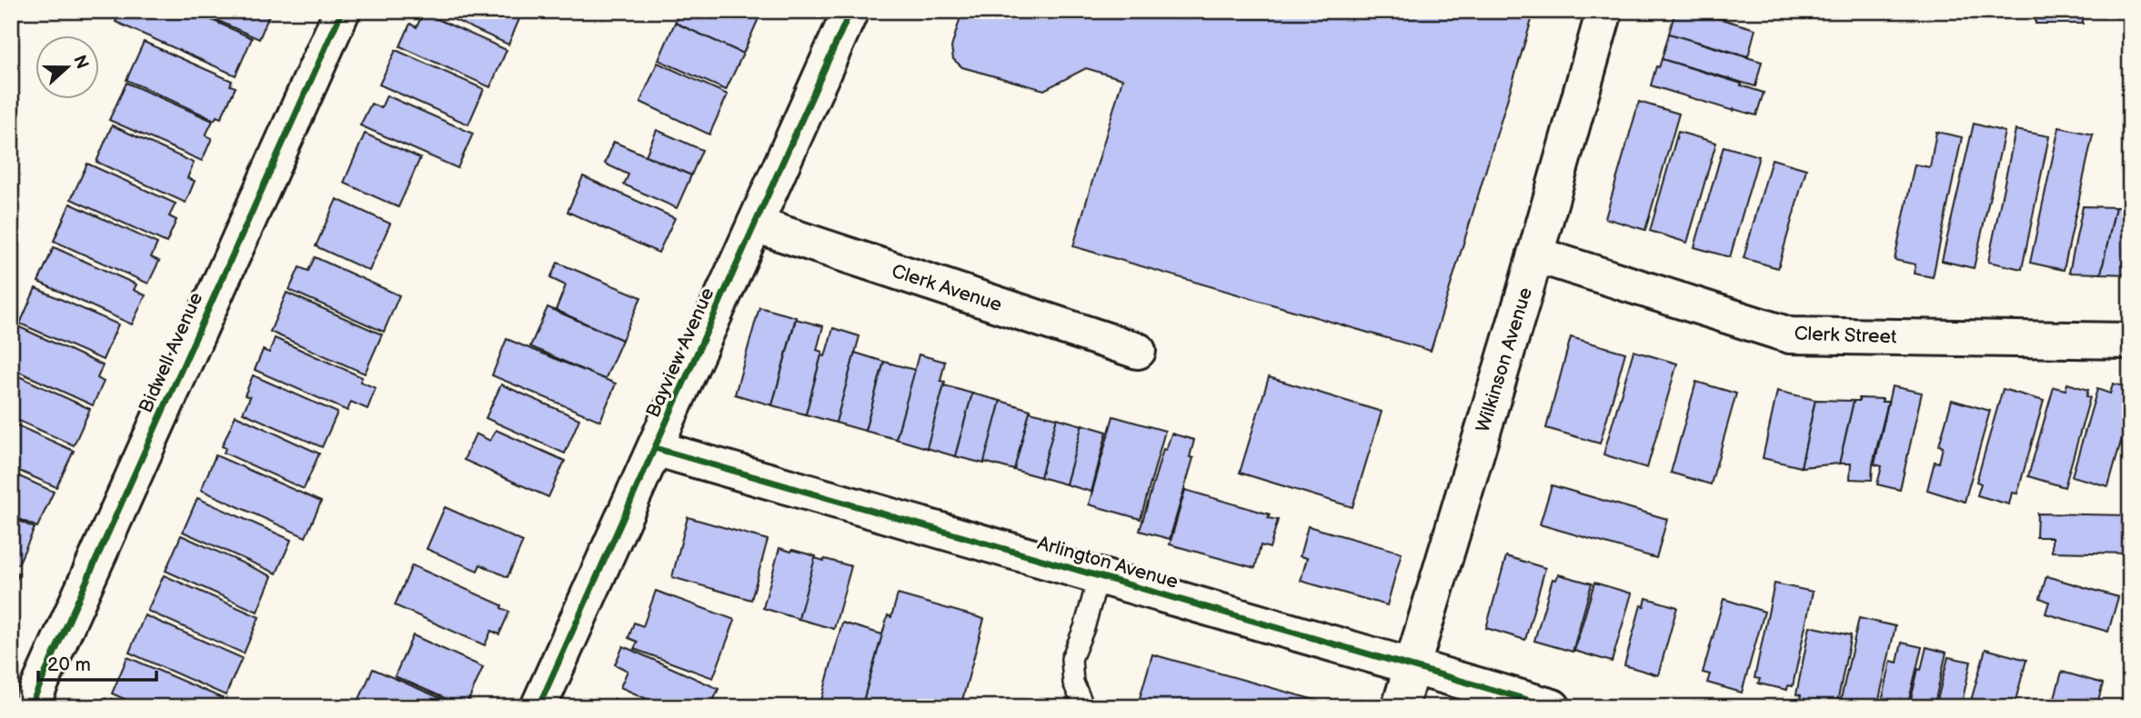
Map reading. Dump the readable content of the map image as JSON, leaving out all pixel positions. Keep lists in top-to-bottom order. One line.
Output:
{"streets":{"street":["Clerk Avenue","Clerk Street","Bidwell Avenue","Bayview Avenue","Wilkinson Avenue","Arlington Avenue"]},"crossings":[["Clerk Avenue","Bayview Avenue"],["Clerk Street","Wilkinson Avenue"],["Bayview Avenue","Arlington Avenue"],["Wilkinson Avenue","Arlington Avenue"]],"scale_bar":"20 m","north":"right"}
